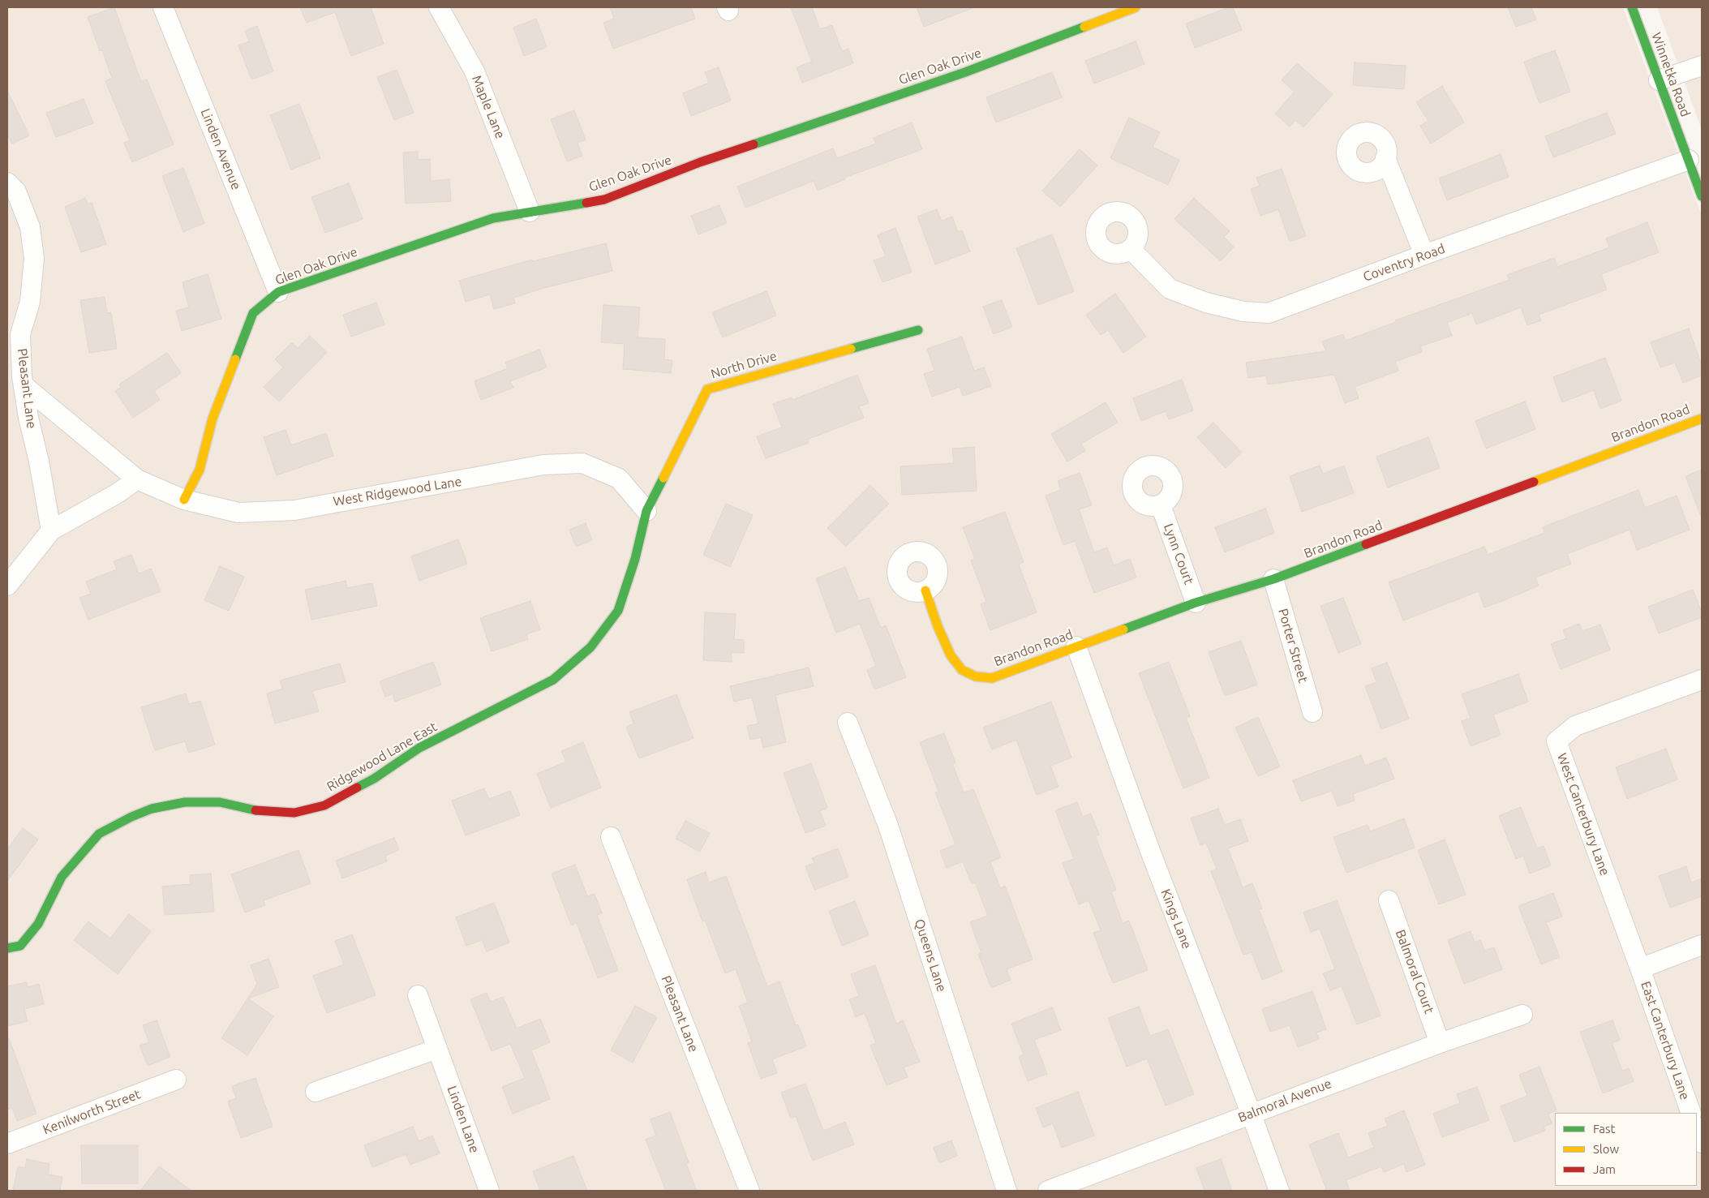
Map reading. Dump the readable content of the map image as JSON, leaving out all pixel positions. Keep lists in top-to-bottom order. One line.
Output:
{"streets":{"street":["Glen Oak Drive","Winnetka Road","Maple Lane","Linden Avenue","Coventry Road","North Drive","Pleasant Lane","Brandon Road","West Ridgewood Lane","Lynn Court","Porter Street","Ridgewood Lane East","West Canterbury Lane","Kings Lane","Queens Lane","Balmoral Court","East Canterbury Lane","Balmoral Avenue","Kenilworth Street","Linden Lane"]},"crossings":[["Glen Oak Drive","Maple Lane"],["Glen Oak Drive","Linden Avenue"],["Glen Oak Drive","West Ridgewood Lane"],["Winnetka Road","Coventry Road"],["North Drive","West Ridgewood Lane"],["North Drive","Ridgewood Lane East"],["Pleasant Lane","West Ridgewood Lane"],["Brandon Road","Lynn Court"],["Brandon Road","Porter Street"],["Brandon Road","Kings Lane"],["West Ridgewood Lane","Ridgewood Lane East"],["West Canterbury Lane","East Canterbury Lane"],["Kings Lane","Balmoral Avenue"],["Balmoral Court","Balmoral Avenue"]],"legend":["Fast","Slow","Jam"]}
